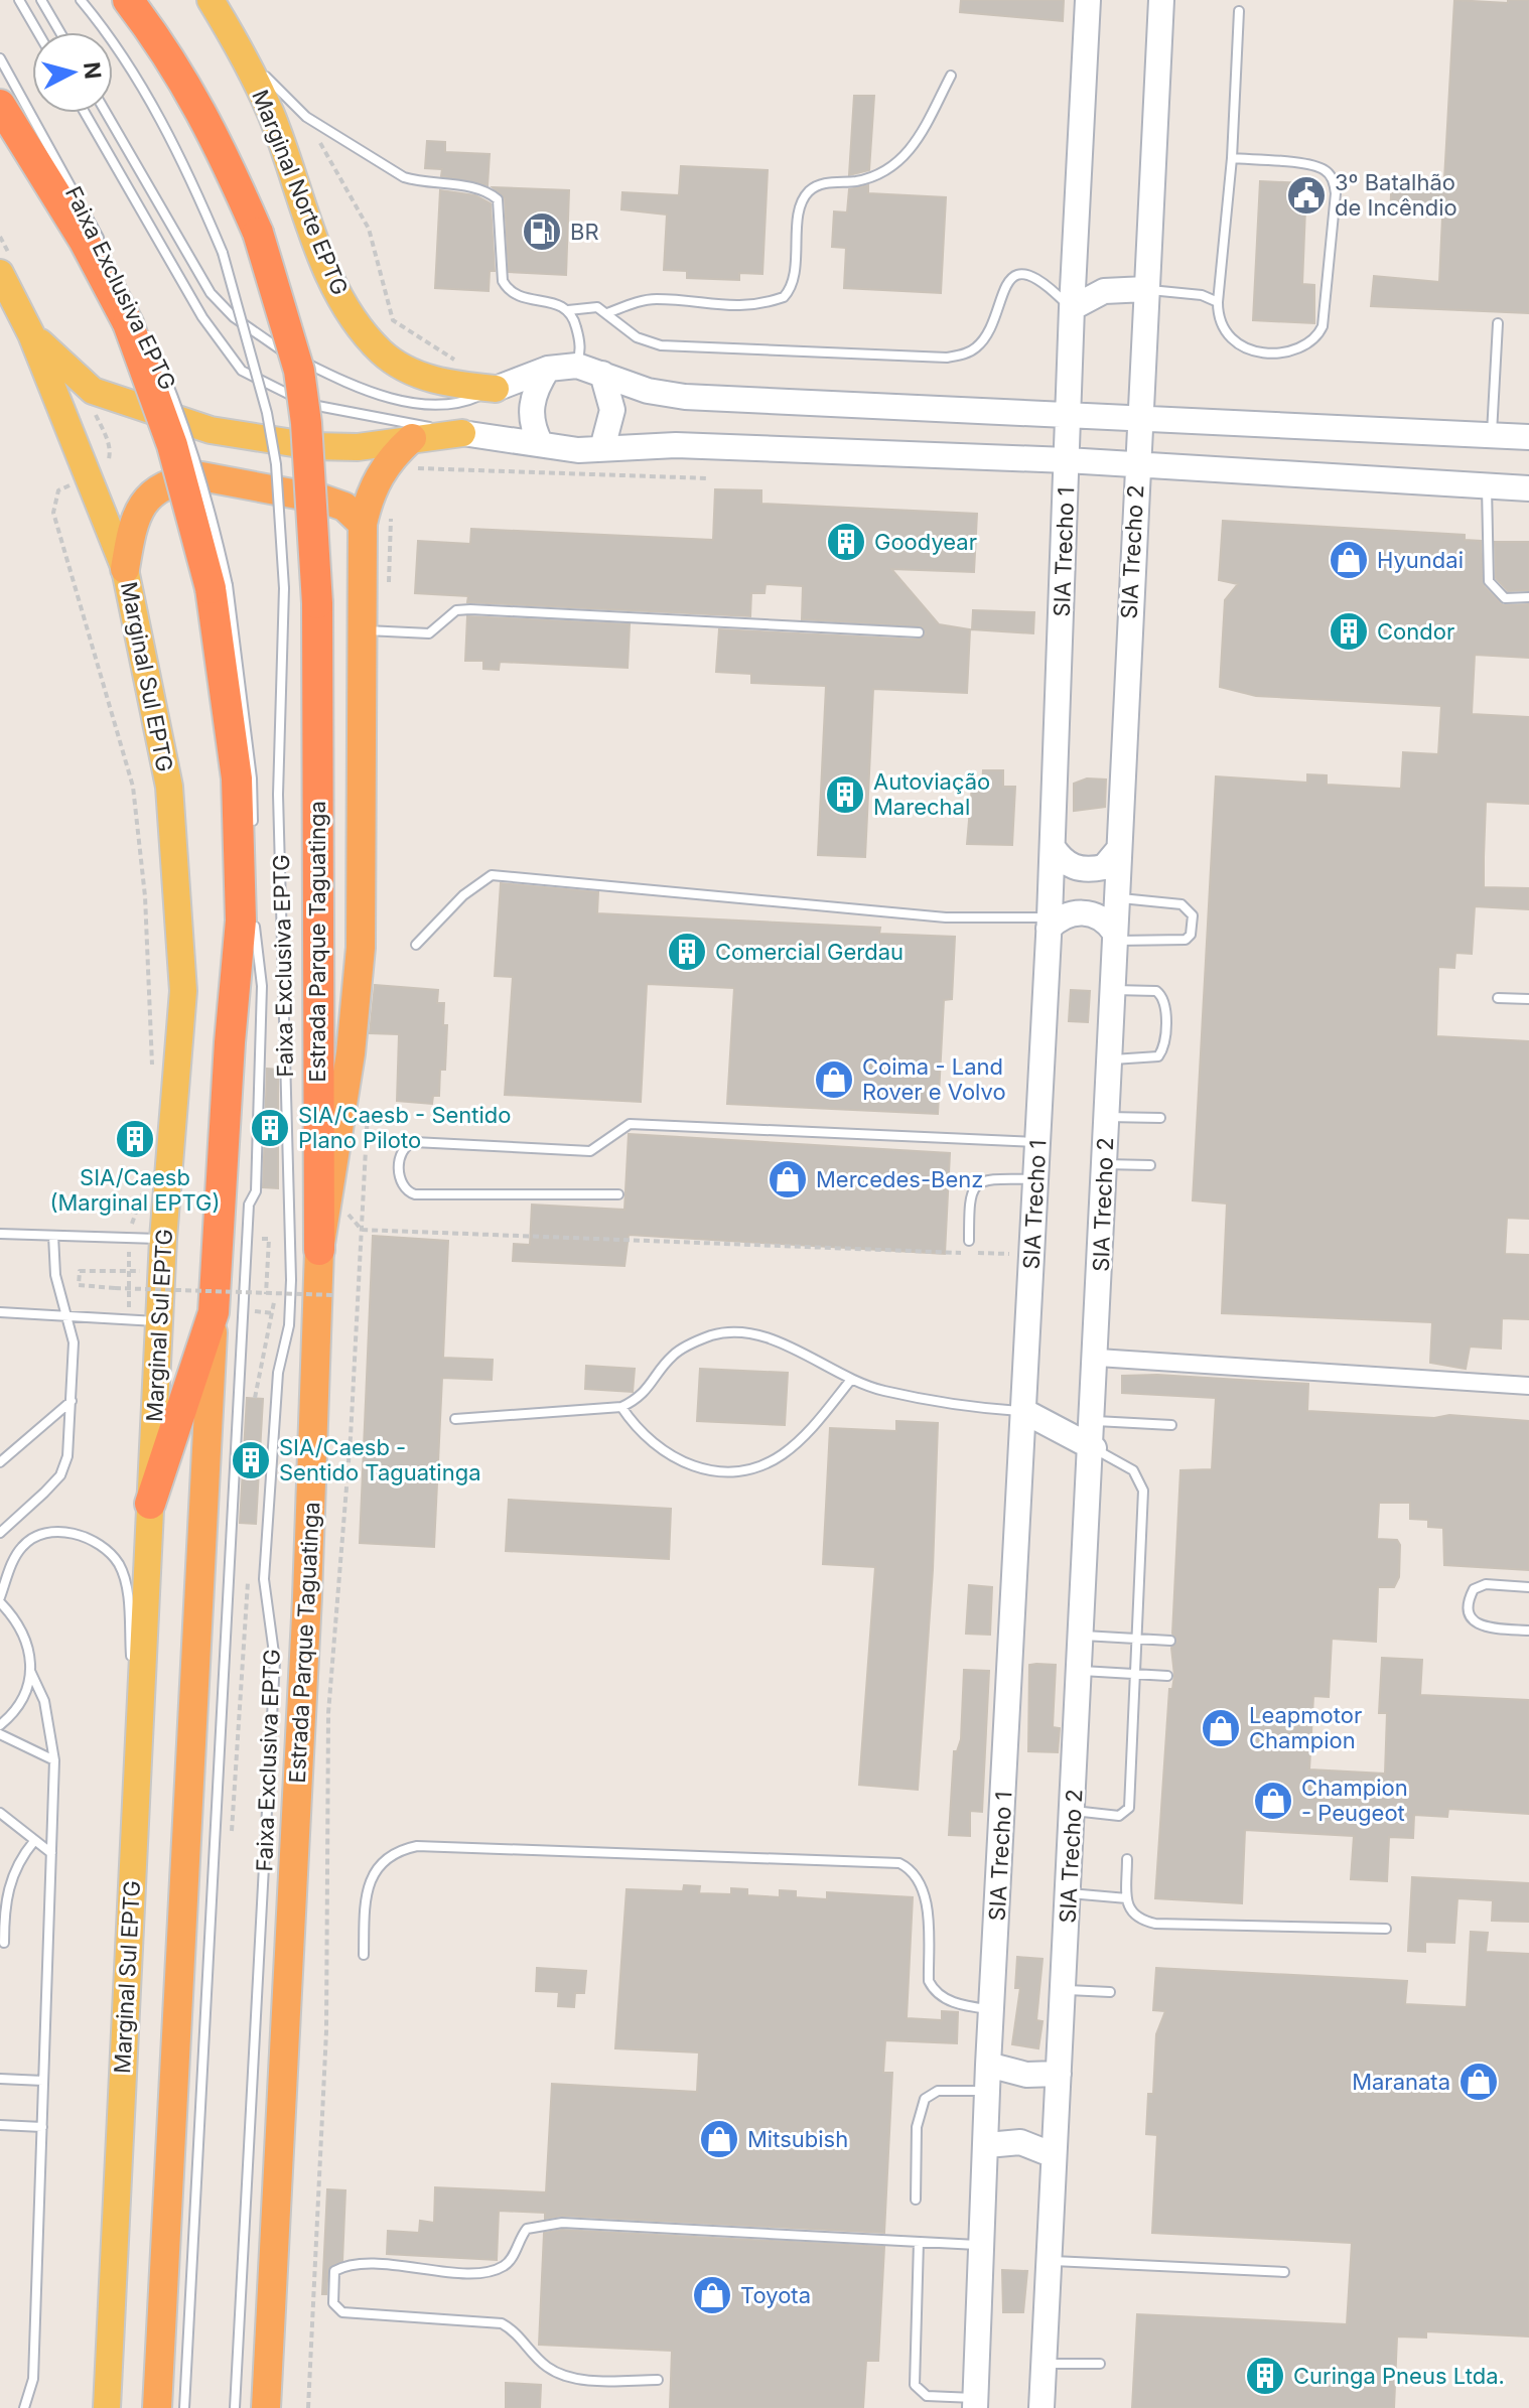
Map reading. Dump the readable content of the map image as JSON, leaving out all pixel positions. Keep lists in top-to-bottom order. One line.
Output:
{"streets":{"highway":["Estrada Parque Taguatinga"],"main road":["Marginal Norte EPTG","SIA Trecho 1","SIA Trecho 2","Marginal Sul EPTG"],"lane":["Faixa Exclusiva EPTG"]},"places":{"public building":["3º Batalhão de Incêndio"],"fuel station":["BR"],"building":["Goodyear","Condor","Autoviação Marechal","Comercial Gerdau","SIA/Caesb - Sentido Plano Piloto","SIA/Caesb (Marginal EPTG)","SIA/Caesb - Sentido Taguatinga","Curinga Pneus Ltda."],"shop":["Hyundai","Coima - Land Rover e Volvo","Mercedes-Benz","Leapmotor Champion","Champion - Peugeot","Maranata","Mitsubish","Toyota"]},"north":"right"}
